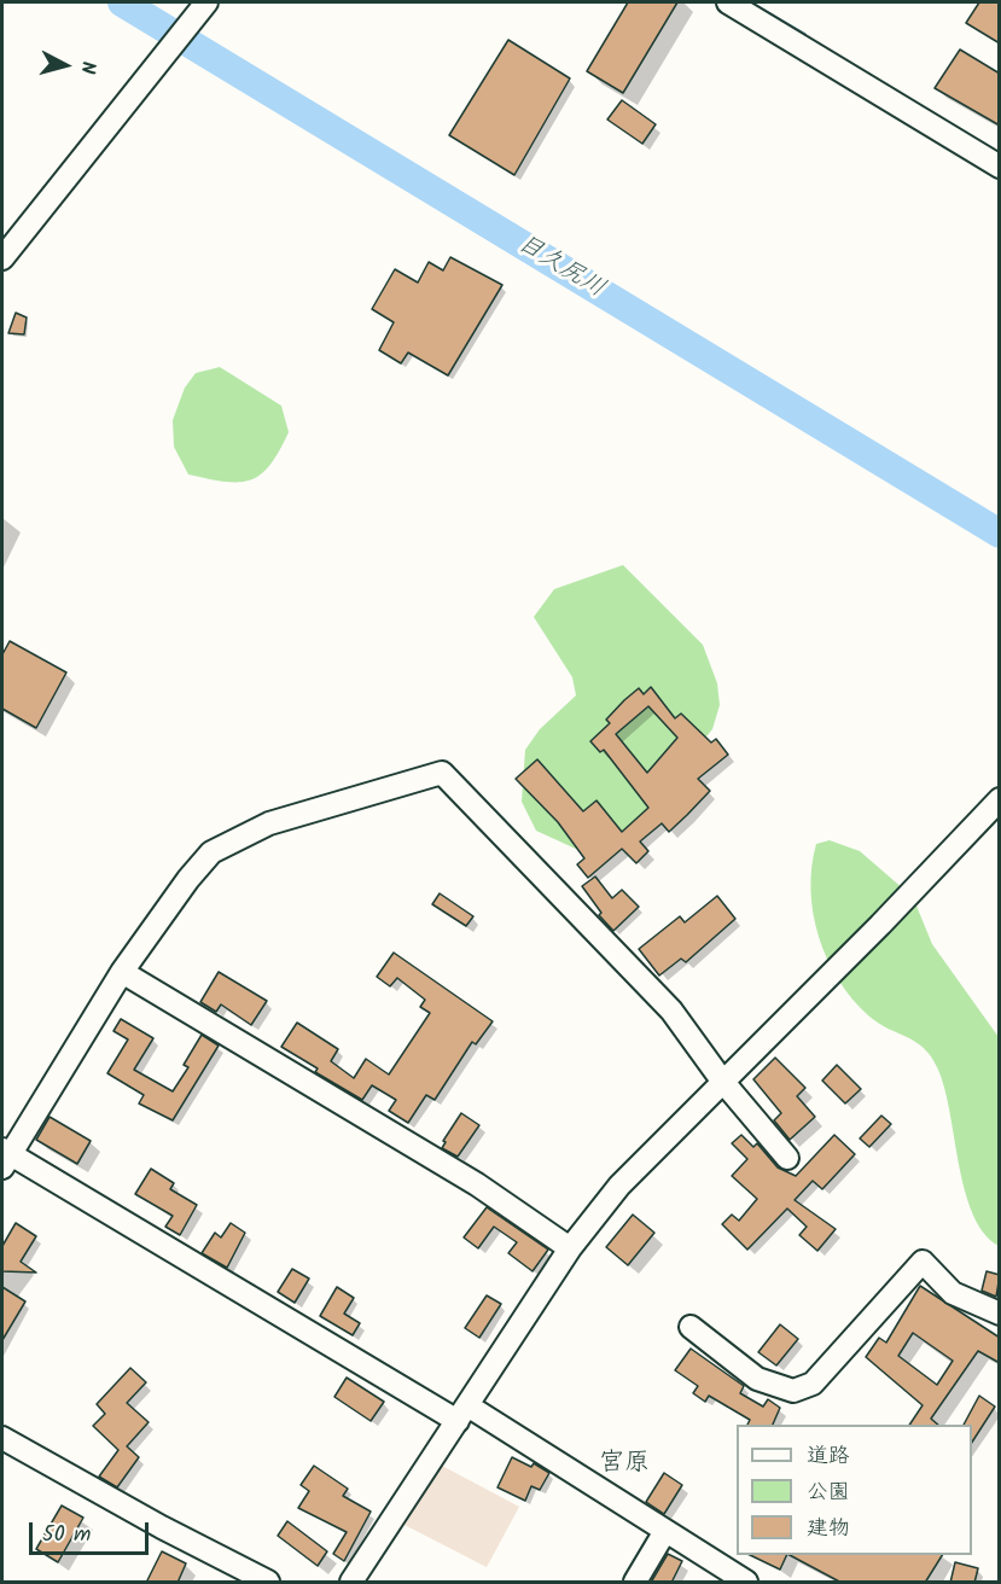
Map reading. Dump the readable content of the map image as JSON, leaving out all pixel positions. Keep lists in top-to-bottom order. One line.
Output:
{"districts":["宮原"],"water":["目久尻川"],"legend":["道路","公園","建物"],"scale_bar":"50 m","north":"right"}
